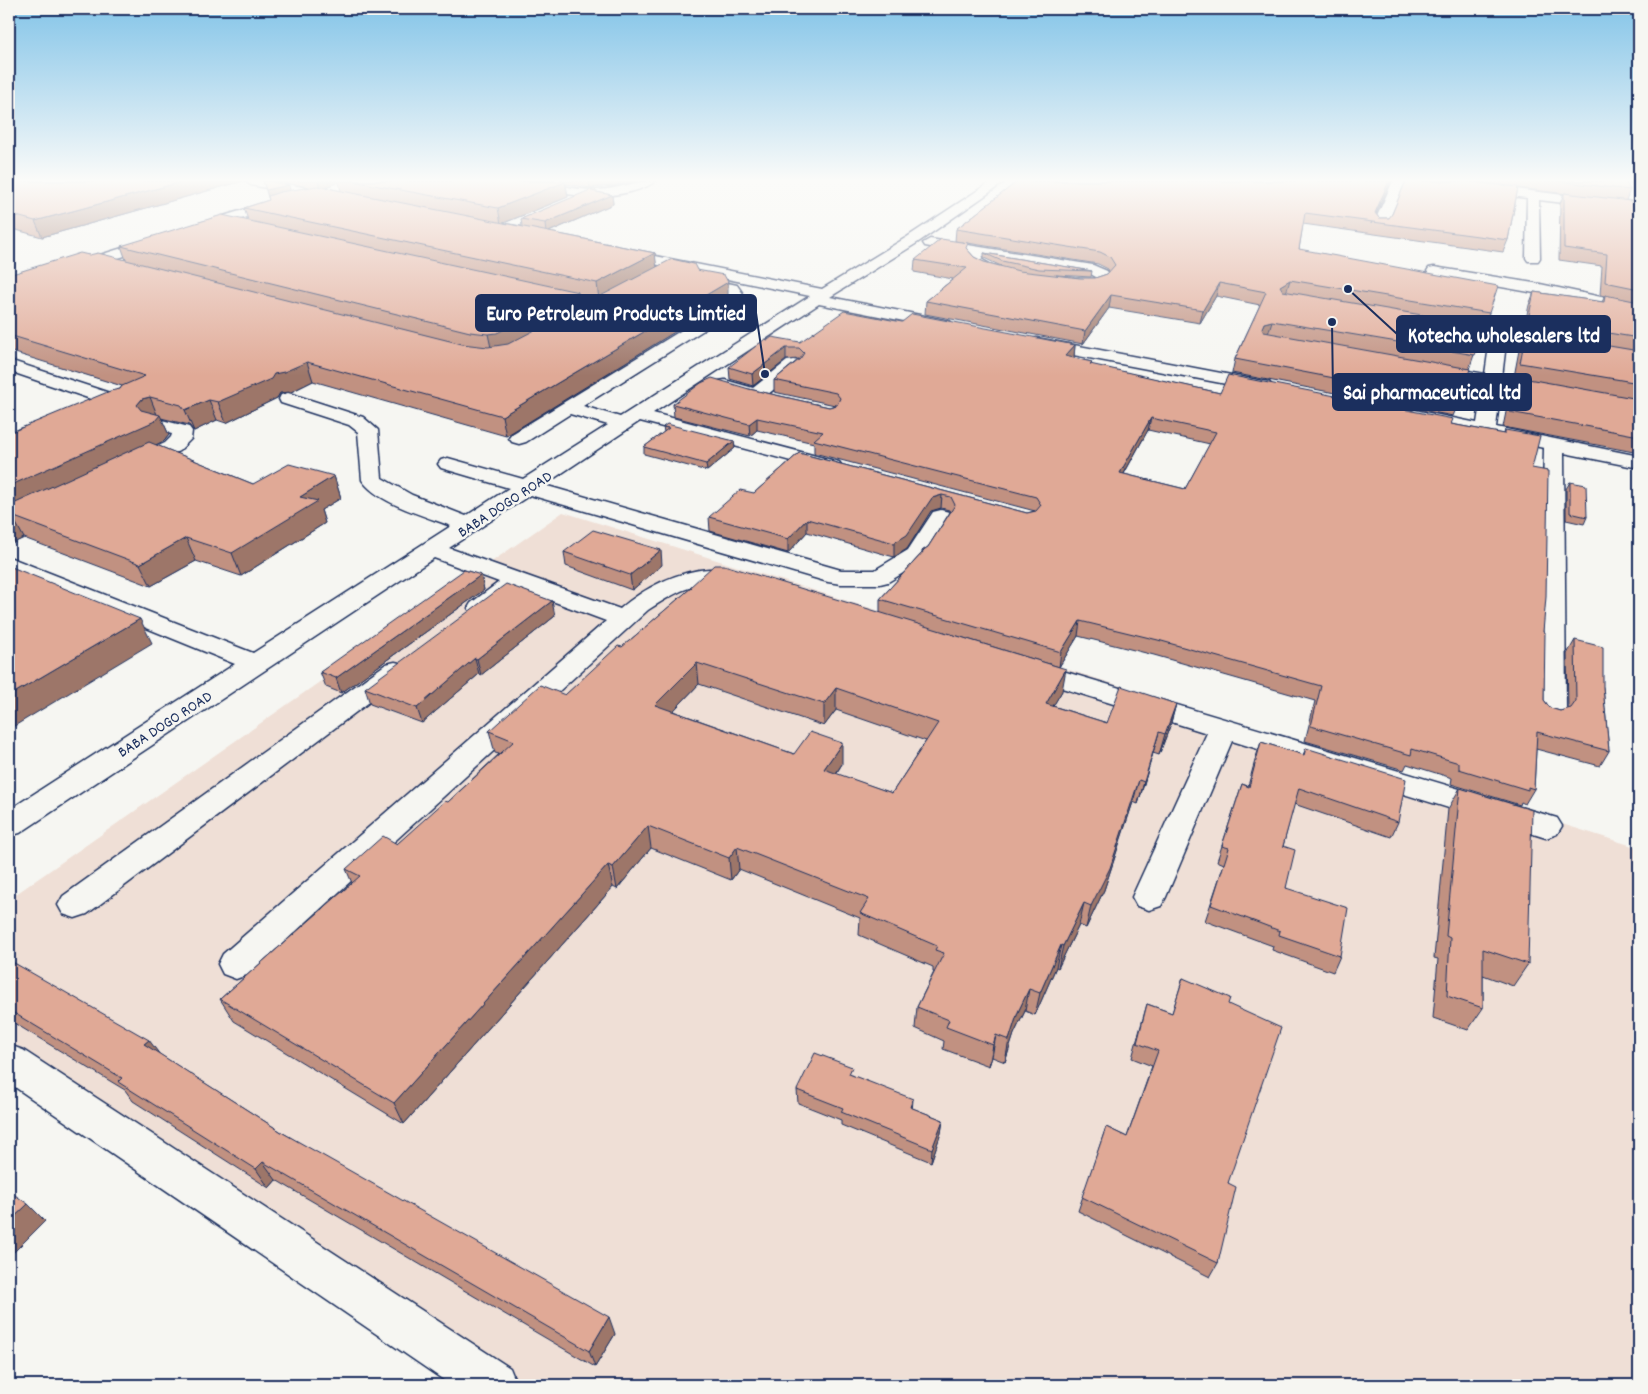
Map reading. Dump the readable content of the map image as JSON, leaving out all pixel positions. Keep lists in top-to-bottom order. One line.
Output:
{"streets":{"street":["BABA DOGO ROAD"]},"places":["Kotecha wholesalers ltd","Sai pharmaceutical ltd","Euro Petroleum Products Limtied"]}
